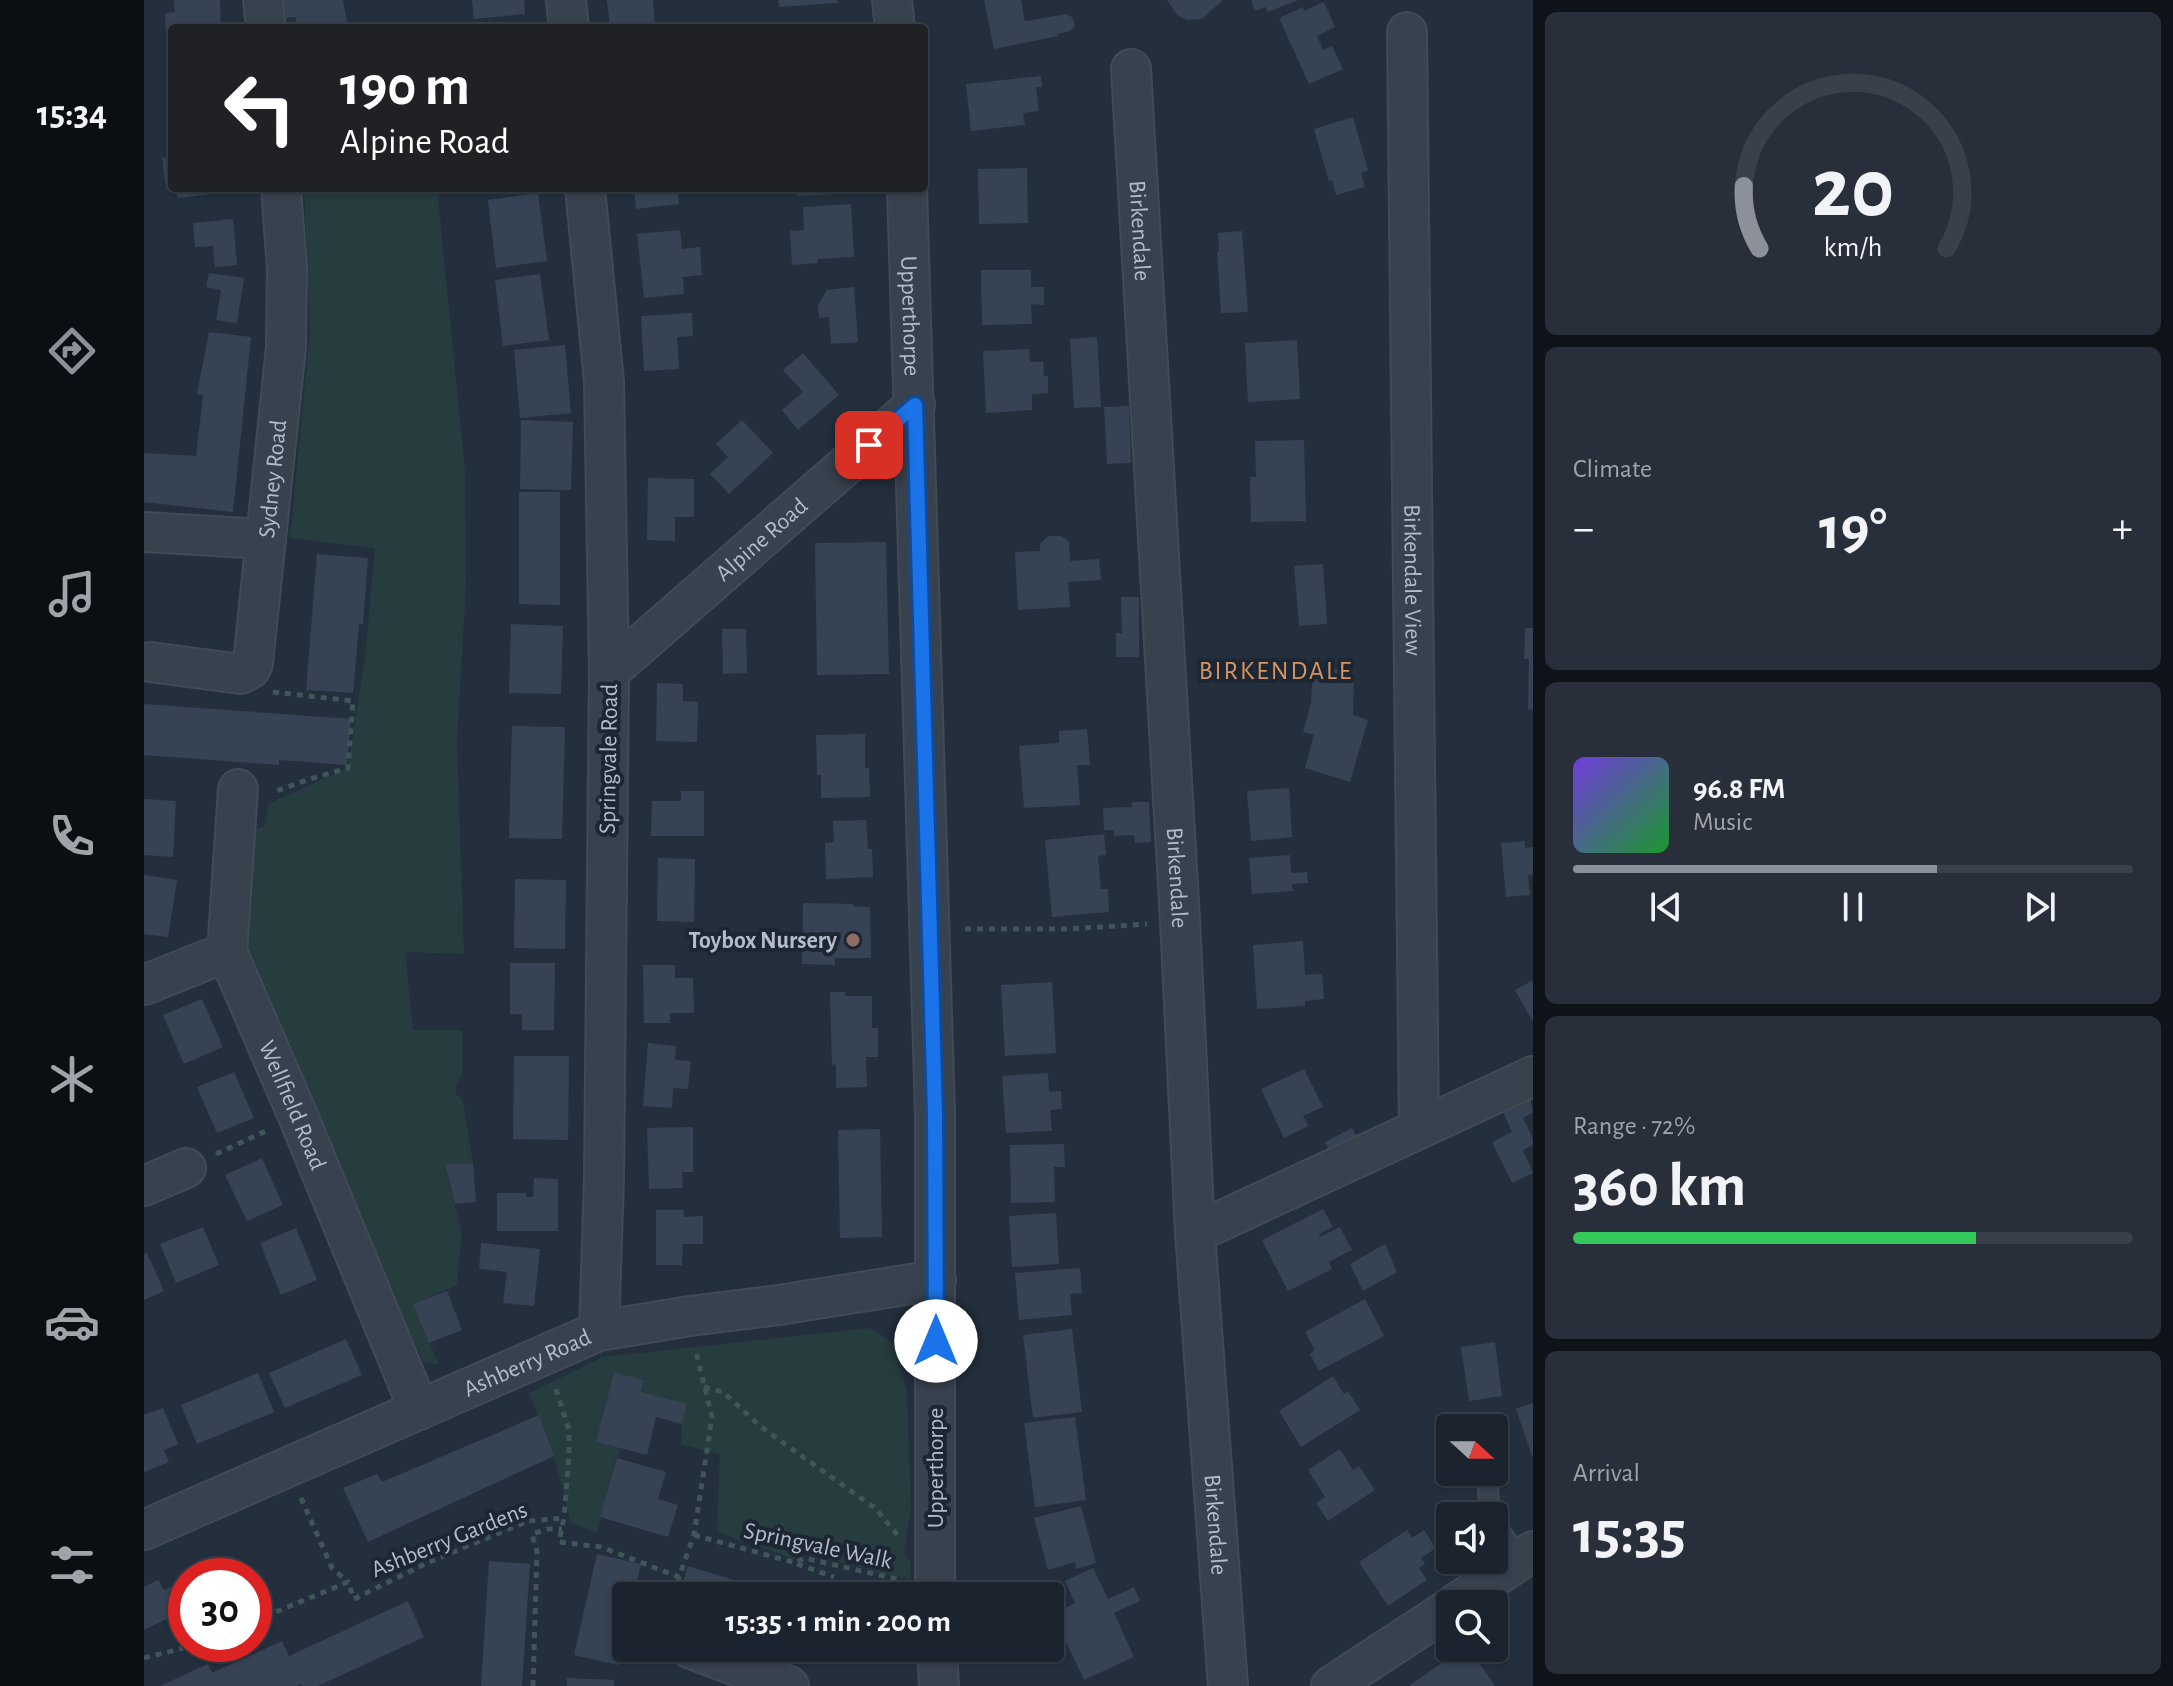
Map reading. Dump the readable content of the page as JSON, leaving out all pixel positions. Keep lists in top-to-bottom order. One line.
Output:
{"streets":{"street":["Birkendale","Upperthorpe","Sydney Road","Alpine Road","Birkendale View","Springvale Road","Wellfield Road","Ashberry Road"],"path":["Ashberry Gardens","Springvale Walk"]},"crossings":[["Upperthorpe","Alpine Road"],["Upperthorpe","Ashberry Road"],["Upperthorpe","Springvale Walk"],["Alpine Road","Springvale Road"],["Springvale Road","Ashberry Road"],["Wellfield Road","Ashberry Road"]],"districts":["BIRKENDALE"],"places":["Toybox Nursery"],"north":"right","page":{"tabs":"15:34","turn":["190 m","Alpine Road"],"tile":["Climate",["Range · 72%","360 km"],["Arrival","15:35"]],"heat":["−","19°","+"],"song":["96.8 FM","Music"],"limit":"30","trip":"15:35 · 1 min · 200 m","gauge":["20","km/h"]}}
